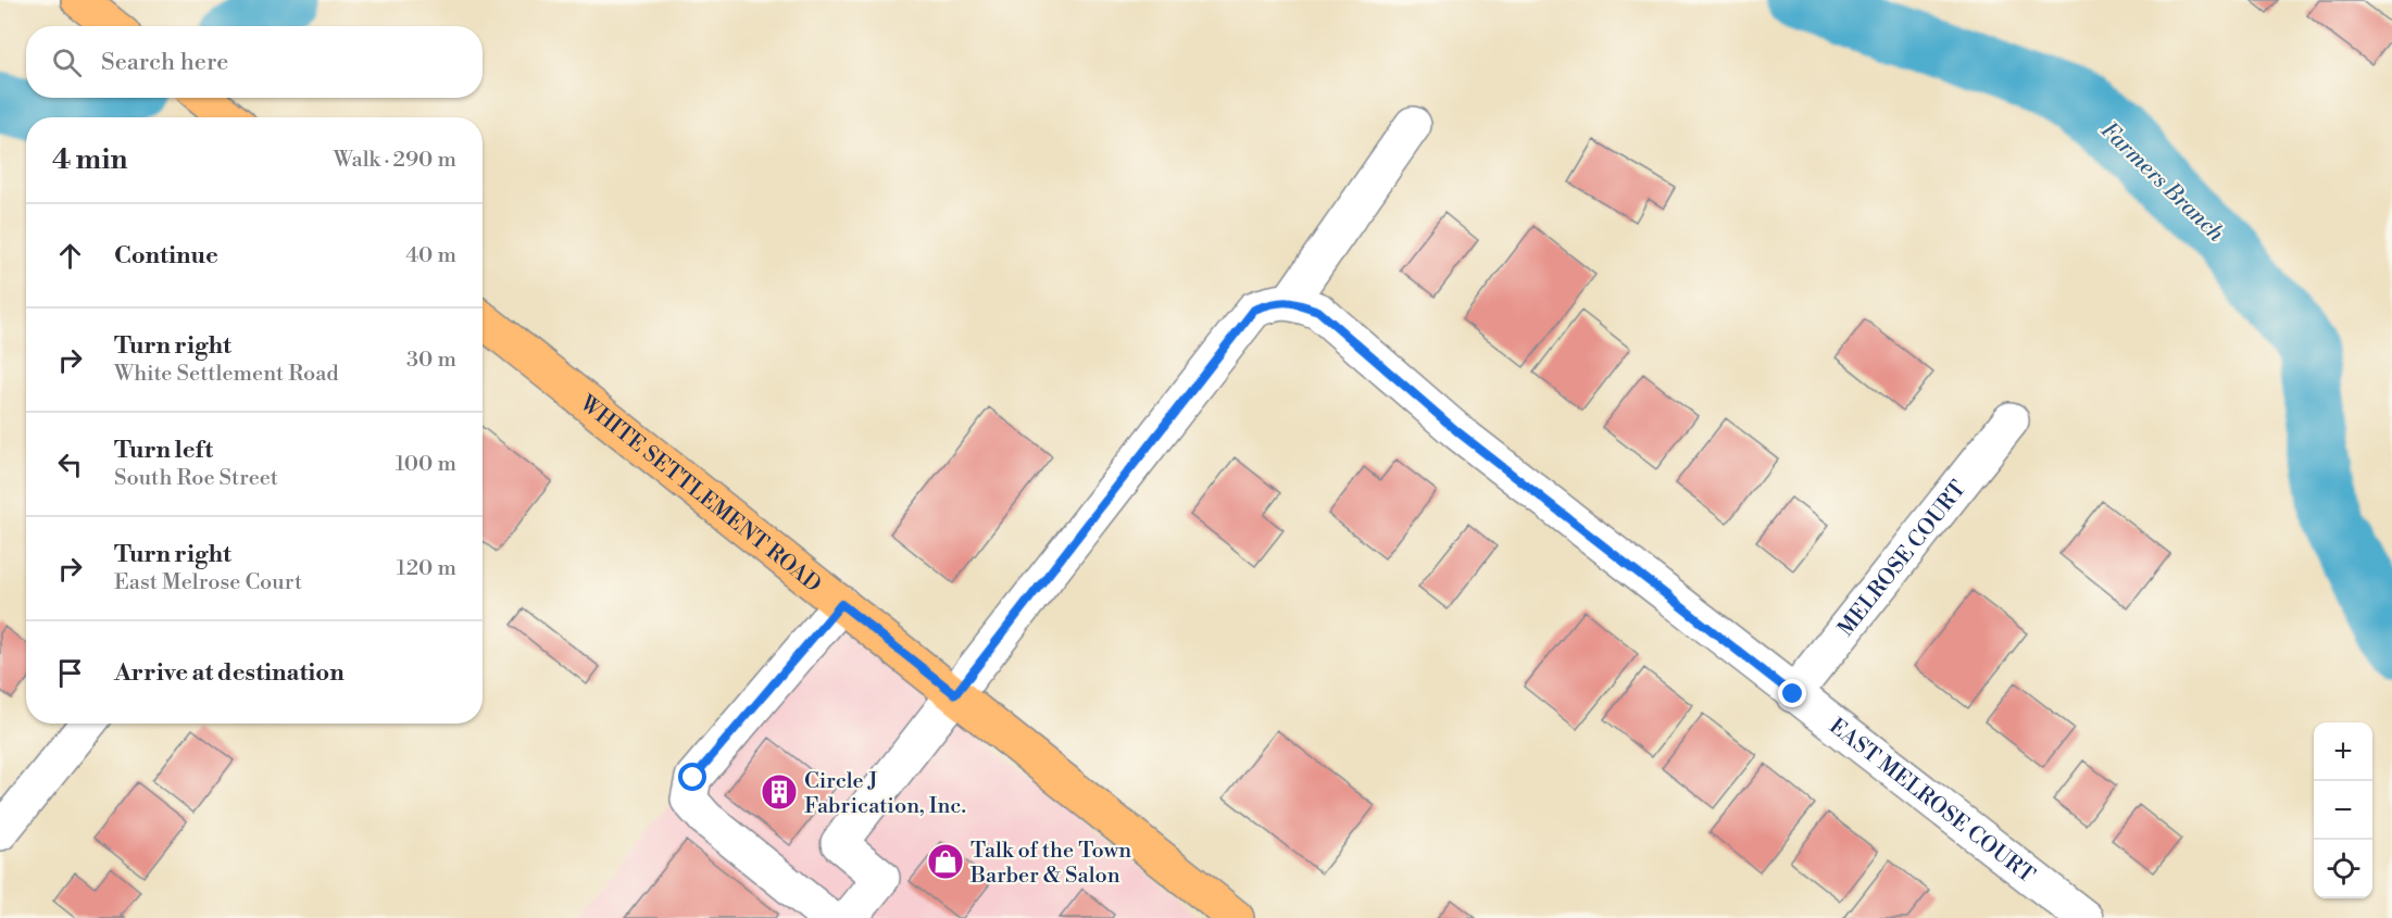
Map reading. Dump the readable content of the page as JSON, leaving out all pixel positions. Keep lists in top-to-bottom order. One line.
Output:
{"streets":{"main road":["WHITE SETTLEMENT ROAD"],"street":["MELROSE COURT","EAST MELROSE COURT"]},"crossings":[["MELROSE COURT","EAST MELROSE COURT"]],"water":["Farmers Branch"],"places":{"building":["Circle J Fabrication, Inc."],"shop":["Talk of the Town Barber & Salon"]},"page":{"search":"Search here","heading":["4 min","Walk · 290 m"],"list":[["Continue","40 m"],["Turn right","White Settlement Road","30 m"],["Turn left","South Roe Street","100 m"],["Turn right","East Melrose Court","120 m"],"Arrive at destination"],"map_buttons":["+","−"]}}
